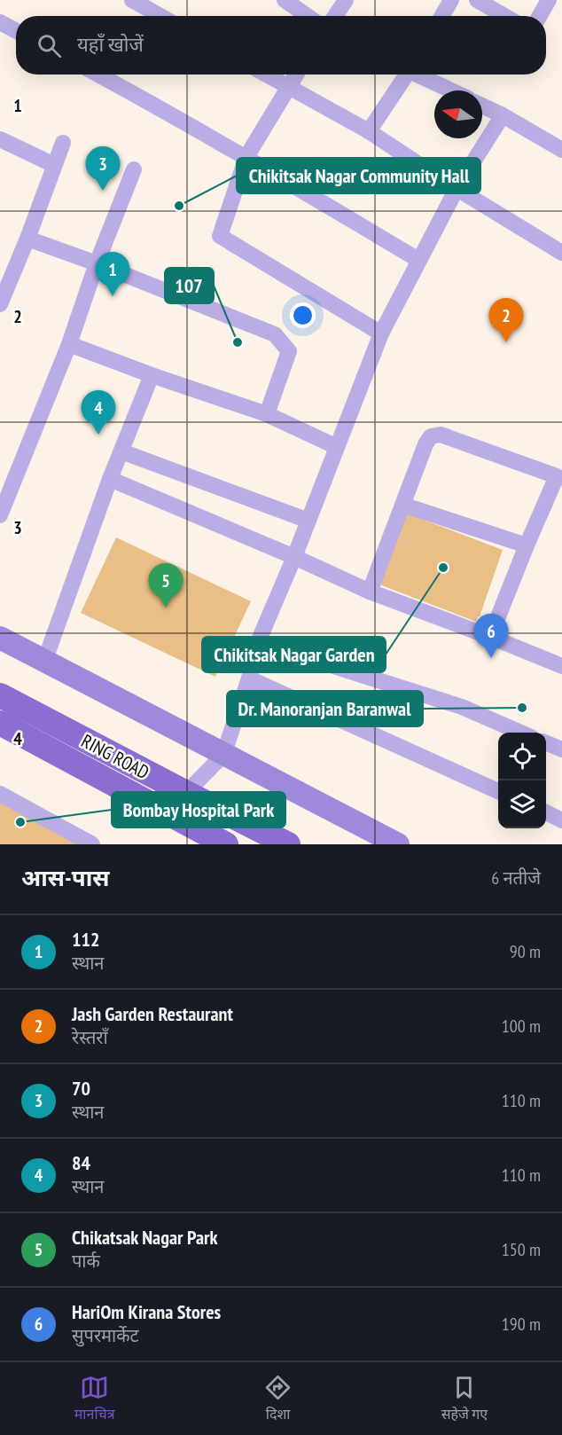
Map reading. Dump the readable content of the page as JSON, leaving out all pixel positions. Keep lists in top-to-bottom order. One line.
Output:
{"streets":{"main road":["RING ROAD"]},"places":["Chikitsak Nagar Community Hall","107","Chikitsak Nagar Garden","Dr. Manoranjan Baranwal","Bombay Hospital Park"],"north":"left","page":{"search":"यहाँ खोजें","pins":["3","1","2","4","5","6"],"heading":["आस-पास","6 नतीजे"],"list":[{"mark":"1","name":"112","note":"स्थान","value":"90 m"},{"mark":"2","name":"Jash Garden Restaurant","note":"रेस्तराँ","value":"100 m"},{"mark":"3","name":"70","note":"स्थान","value":"110 m"},{"mark":"4","name":"84","note":"स्थान","value":"110 m"},{"mark":"5","name":"Chikatsak Nagar Park","note":"पार्क","value":"150 m"},{"mark":"6","name":"HariOm Kirana Stores","note":"सुपरमार्केट","value":"190 m"}],"nav":["मानचित्र","दिशा","सहेजे गए"]},"grid":{"rows":["1","2","3","4"]}}
